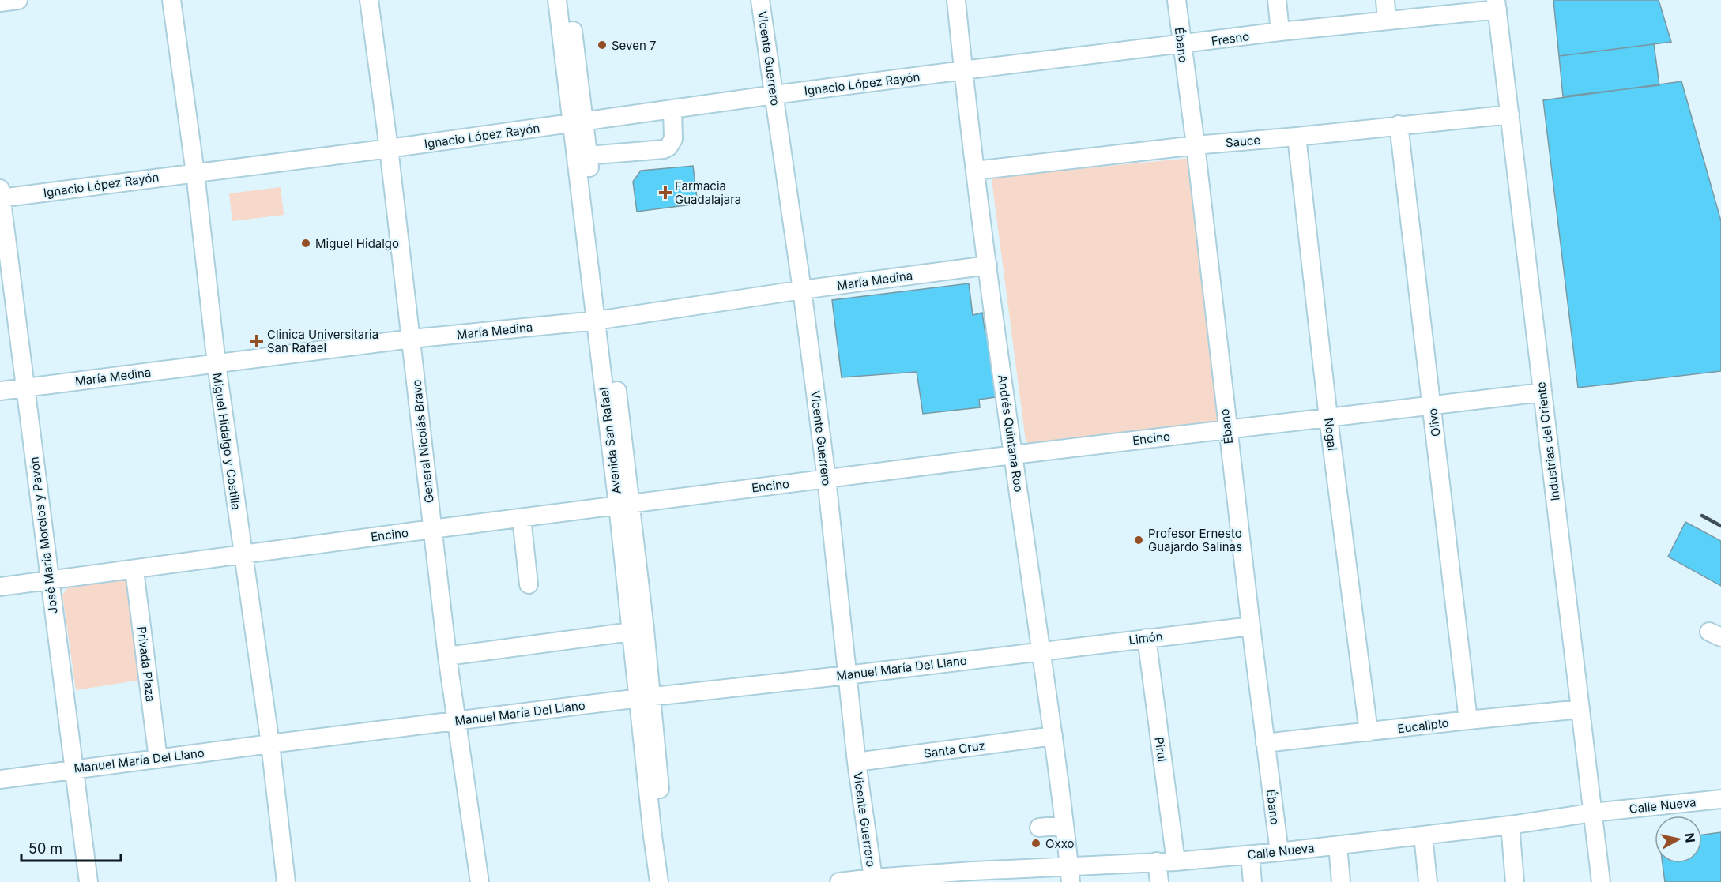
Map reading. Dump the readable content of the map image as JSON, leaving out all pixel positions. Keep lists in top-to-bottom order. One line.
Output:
{"streets":{"street":["Fresno","Ébano","Vicente Guerrero","Ignacio López Rayón","Sauce","María Medina","Olivo","Andrés Quintana Roo","Nogal","Encino","Avenida San Rafael","Miguel Hidalgo y Costilla","General Nicolás Bravo","Industrias del Oriente","José María Morelos y Pavón","Limón","Privada Plaza","Manuel María Del Llano","Eucalipto","Santa Cruz","Pirul","Calle Nueva"]},"crossings":[["Fresno","Ébano"],["Fresno","Ignacio López Rayón"],["Fresno","Andrés Quintana Roo"],["Fresno","Industrias del Oriente"],["Ébano","Sauce"],["Ébano","Encino"],["Ébano","Limón"],["Ébano","Eucalipto"],["Ébano","Calle Nueva"],["Vicente Guerrero","Ignacio López Rayón"],["Vicente Guerrero","María Medina"],["Vicente Guerrero","Encino"],["Vicente Guerrero","Manuel María Del Llano"],["Vicente Guerrero","Santa Cruz"],["Vicente Guerrero","Calle Nueva"],["Ignacio López Rayón","Andrés Quintana Roo"],["Ignacio López Rayón","Avenida San Rafael"],["Ignacio López Rayón","Miguel Hidalgo y Costilla"],["Ignacio López Rayón","General Nicolás Bravo"],["Ignacio López Rayón","José María Morelos y Pavón"],["Sauce","Olivo"],["Sauce","Andrés Quintana Roo"],["Sauce","Nogal"],["Sauce","Industrias del Oriente"],["María Medina","Andrés Quintana Roo"],["María Medina","Avenida San Rafael"],["María Medina","Miguel Hidalgo y Costilla"],["María Medina","General Nicolás Bravo"],["María Medina","José María Morelos y Pavón"],["Olivo","Encino"],["Olivo","Eucalipto"],["Andrés Quintana Roo","Encino"],["Andrés Quintana Roo","Limón"],["Andrés Quintana Roo","Manuel María Del Llano"],["Andrés Quintana Roo","Santa Cruz"],["Andrés Quintana Roo","Calle Nueva"],["Nogal","Encino"],["Nogal","Eucalipto"],["Encino","Avenida San Rafael"],["Encino","Miguel Hidalgo y Costilla"],["Encino","General Nicolás Bravo"],["Encino","Industrias del Oriente"],["Encino","José María Morelos y Pavón"],["Encino","Privada Plaza"],["Avenida San Rafael","Manuel María Del Llano"],["Miguel Hidalgo y Costilla","Manuel María Del Llano"],["General Nicolás Bravo","Manuel María Del Llano"],["Industrias del Oriente","Eucalipto"],["Industrias del Oriente","Calle Nueva"],["José María Morelos y Pavón","Manuel María Del Llano"],["Limón","Manuel María Del Llano"],["Limón","Pirul"],["Privada Plaza","Manuel María Del Llano"],["Pirul","Calle Nueva"]],"places":{"other":["Seven 7","Miguel Hidalgo","Profesor Ernesto Guajardo Salinas","Oxxo"],"health":["Farmacia Guadalajara","Clinica Universitaria San Rafael"]},"scale_bar":"50 m","north":"right"}
